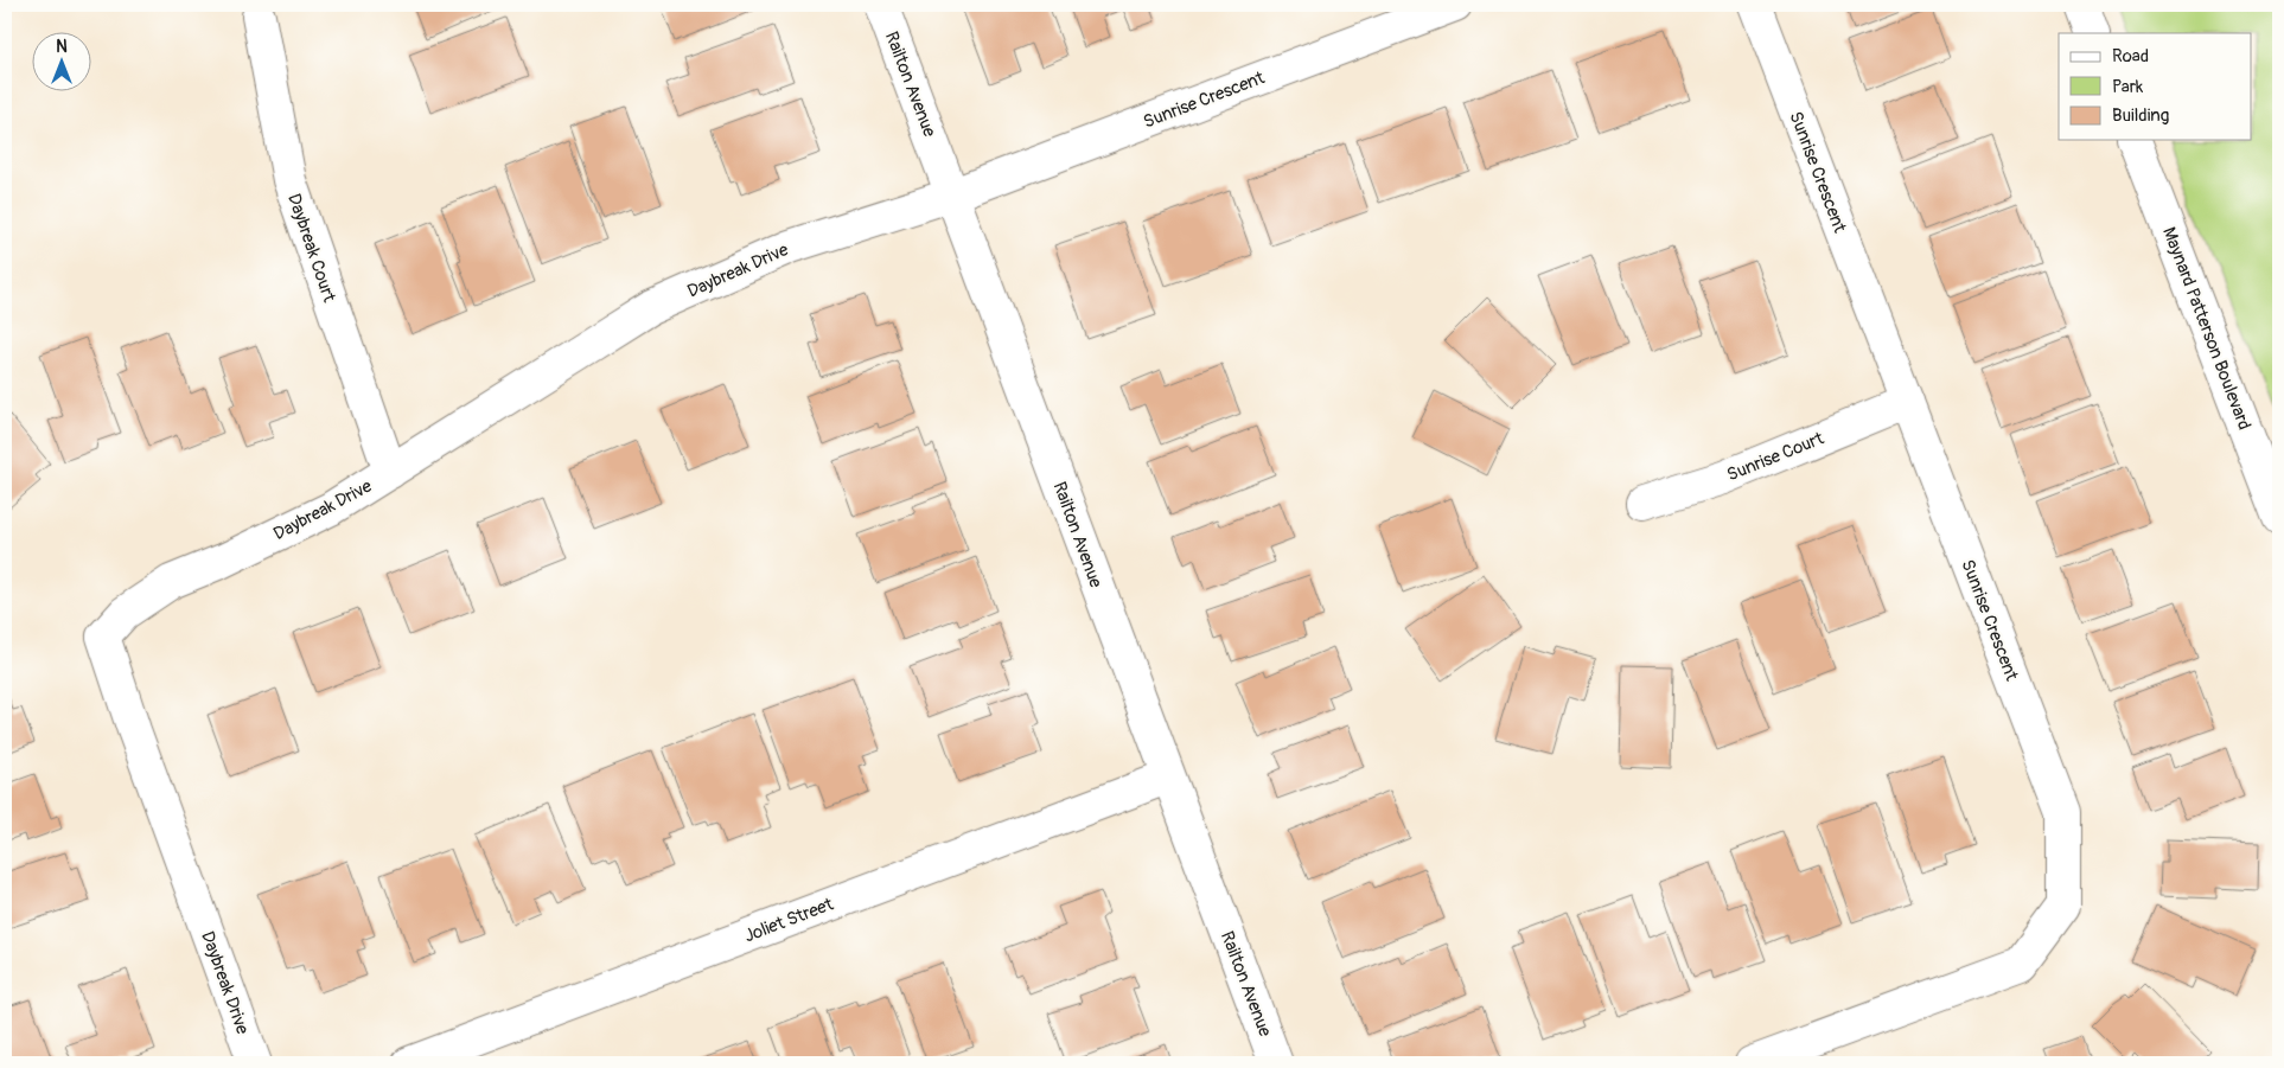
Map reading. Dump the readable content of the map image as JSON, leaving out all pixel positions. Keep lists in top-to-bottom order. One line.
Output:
{"streets":{"street":["Railton Avenue","Sunrise Crescent","Daybreak Court","Daybreak Drive","Maynard Patterson Boulevard","Sunrise Court","Joliet Street"]},"crossings":[["Railton Avenue","Sunrise Crescent"],["Railton Avenue","Daybreak Drive"],["Railton Avenue","Joliet Street"],["Sunrise Crescent","Daybreak Drive"],["Sunrise Crescent","Sunrise Court"],["Daybreak Court","Daybreak Drive"]],"legend":["Road","Park","Building"],"north":"top"}
